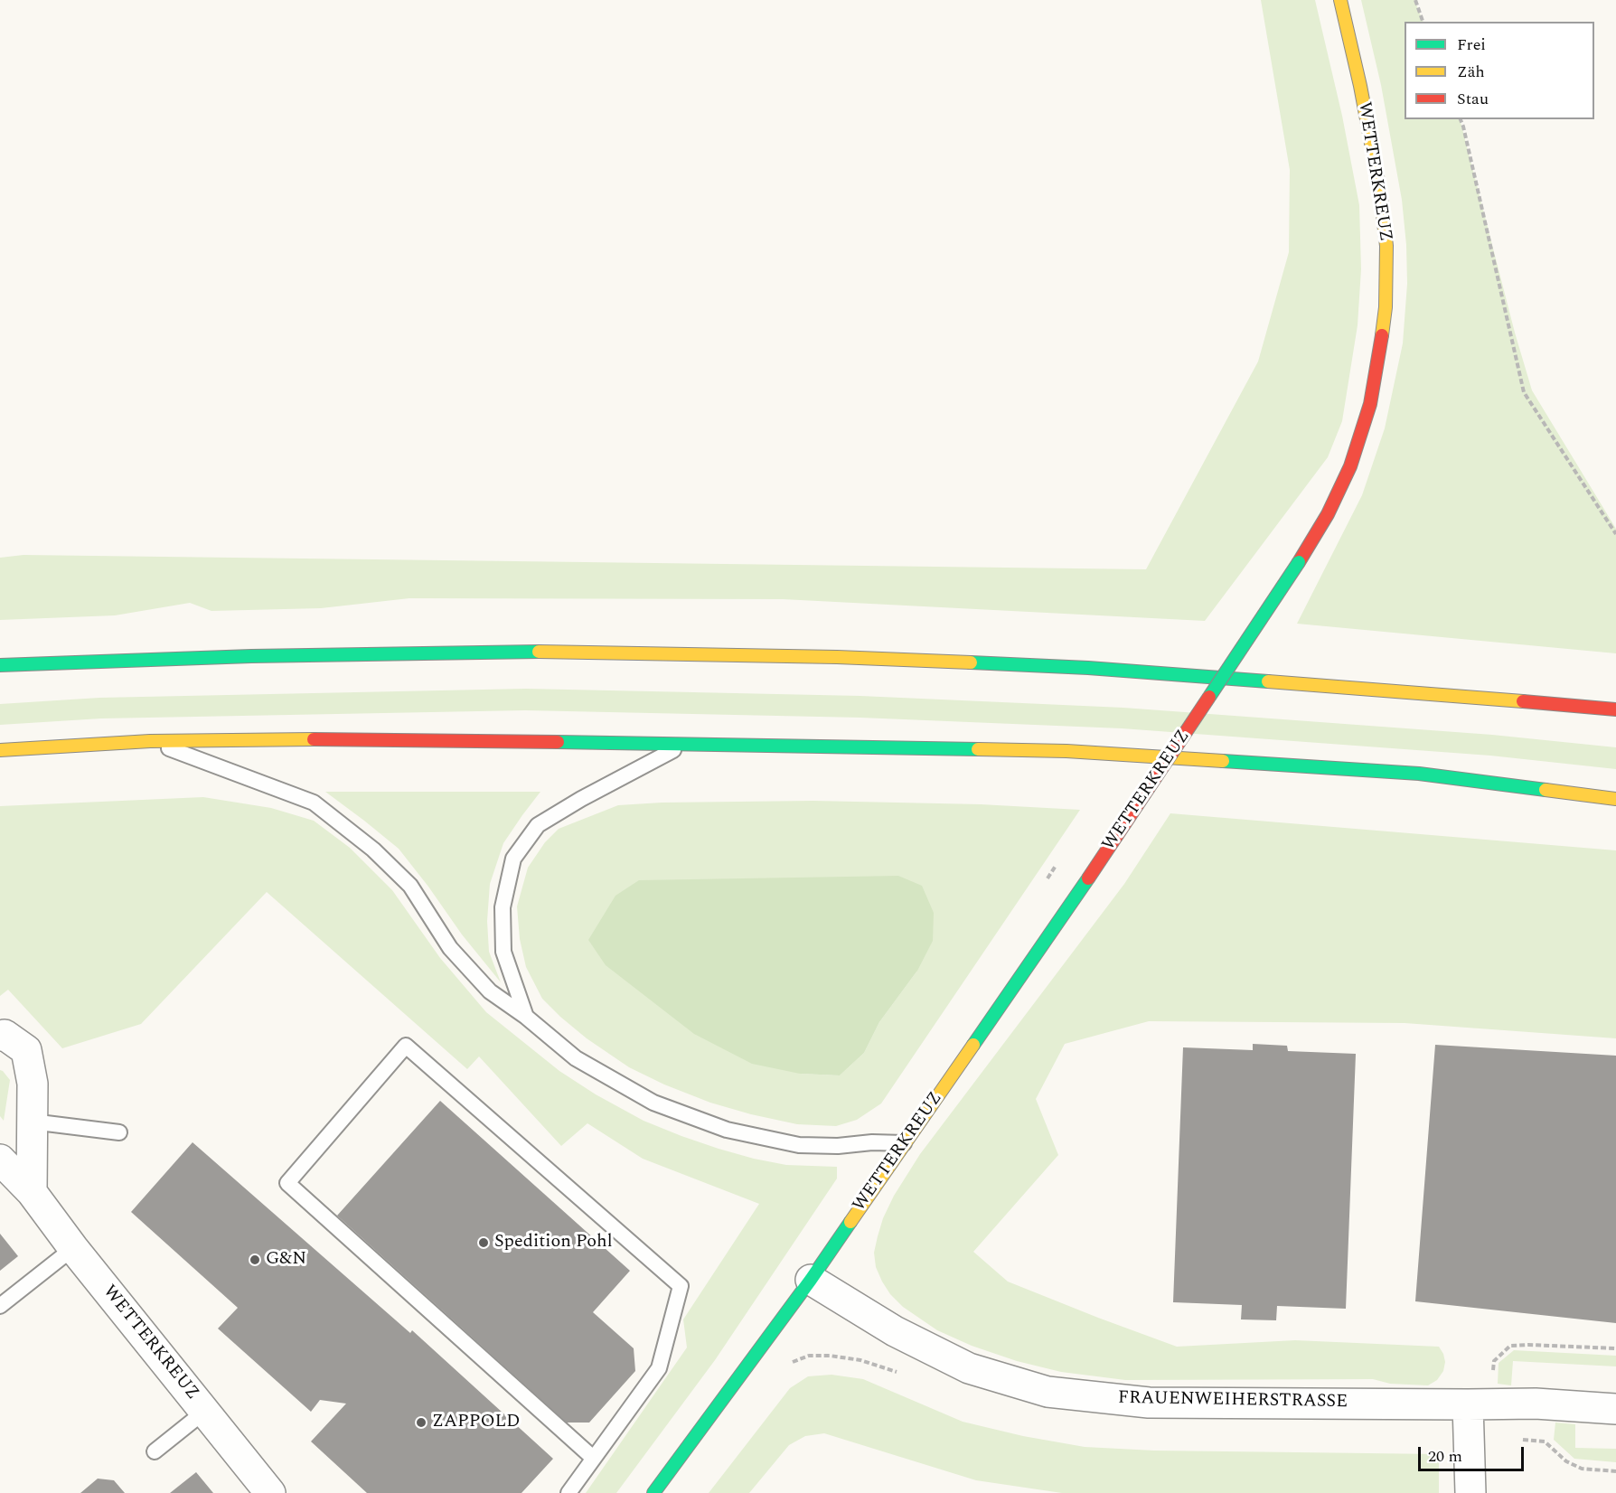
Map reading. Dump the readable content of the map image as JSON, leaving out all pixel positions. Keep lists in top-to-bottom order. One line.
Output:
{"streets":{"main road":["WETTERKREUZ"],"street":["FRAUENWEIHERSTRASSE"]},"crossings":[["WETTERKREUZ","FRAUENWEIHERSTRASSE"]],"places":["Spedition Pohl","G&N","ZAPPOLD"],"legend":["Frei","Zäh","Stau"],"scale_bar":"20 m"}
